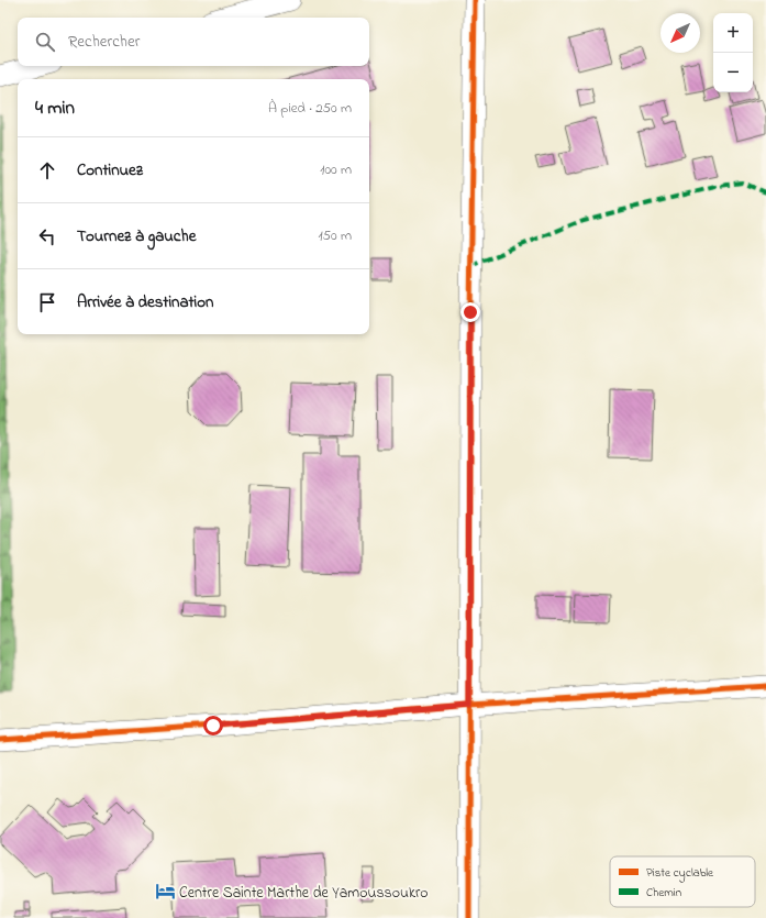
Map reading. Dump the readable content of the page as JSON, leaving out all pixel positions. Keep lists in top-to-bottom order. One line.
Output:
{"places":{"hotel":["Centre Sainte Marthe de Yamoussoukro"]},"legend":["Piste cyclable","Chemin"],"north":"bottom left","page":{"map_buttons":["+","−"],"search":"Rechercher","heading":["4 min","À pied · 250 m"],"list":[["Continuez","100 m"],["Tournez à gauche","150 m"],"Arrivée à destination"]}}
